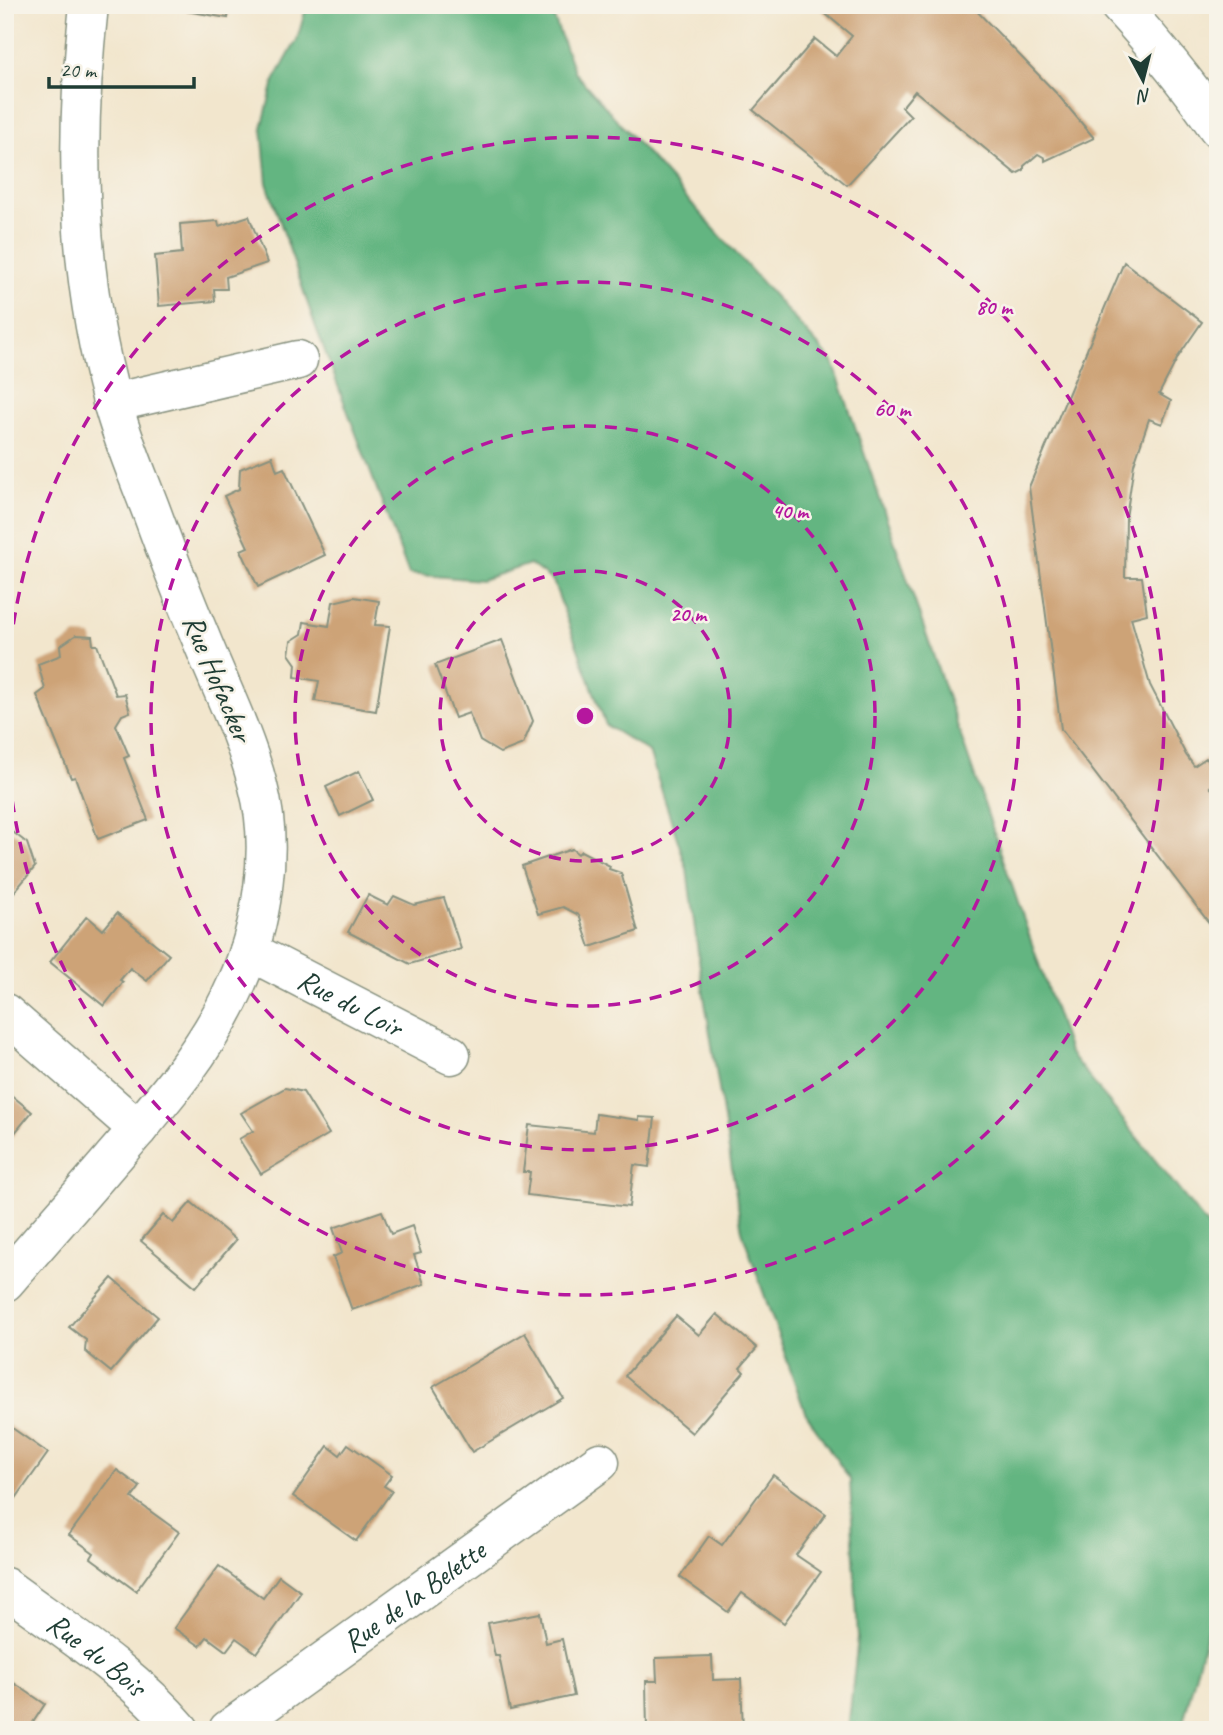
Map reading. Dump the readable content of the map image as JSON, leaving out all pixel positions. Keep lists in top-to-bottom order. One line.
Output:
{"streets":{"street":["Rue Hofacker","Rue du Loir","Rue de la Belette","Rue du Bois"]},"crossings":[["Rue Hofacker","Rue du Loir"]],"scale_bar":"20 m","north":"bottom","rings":["80 m","60 m","40 m","20 m"]}
